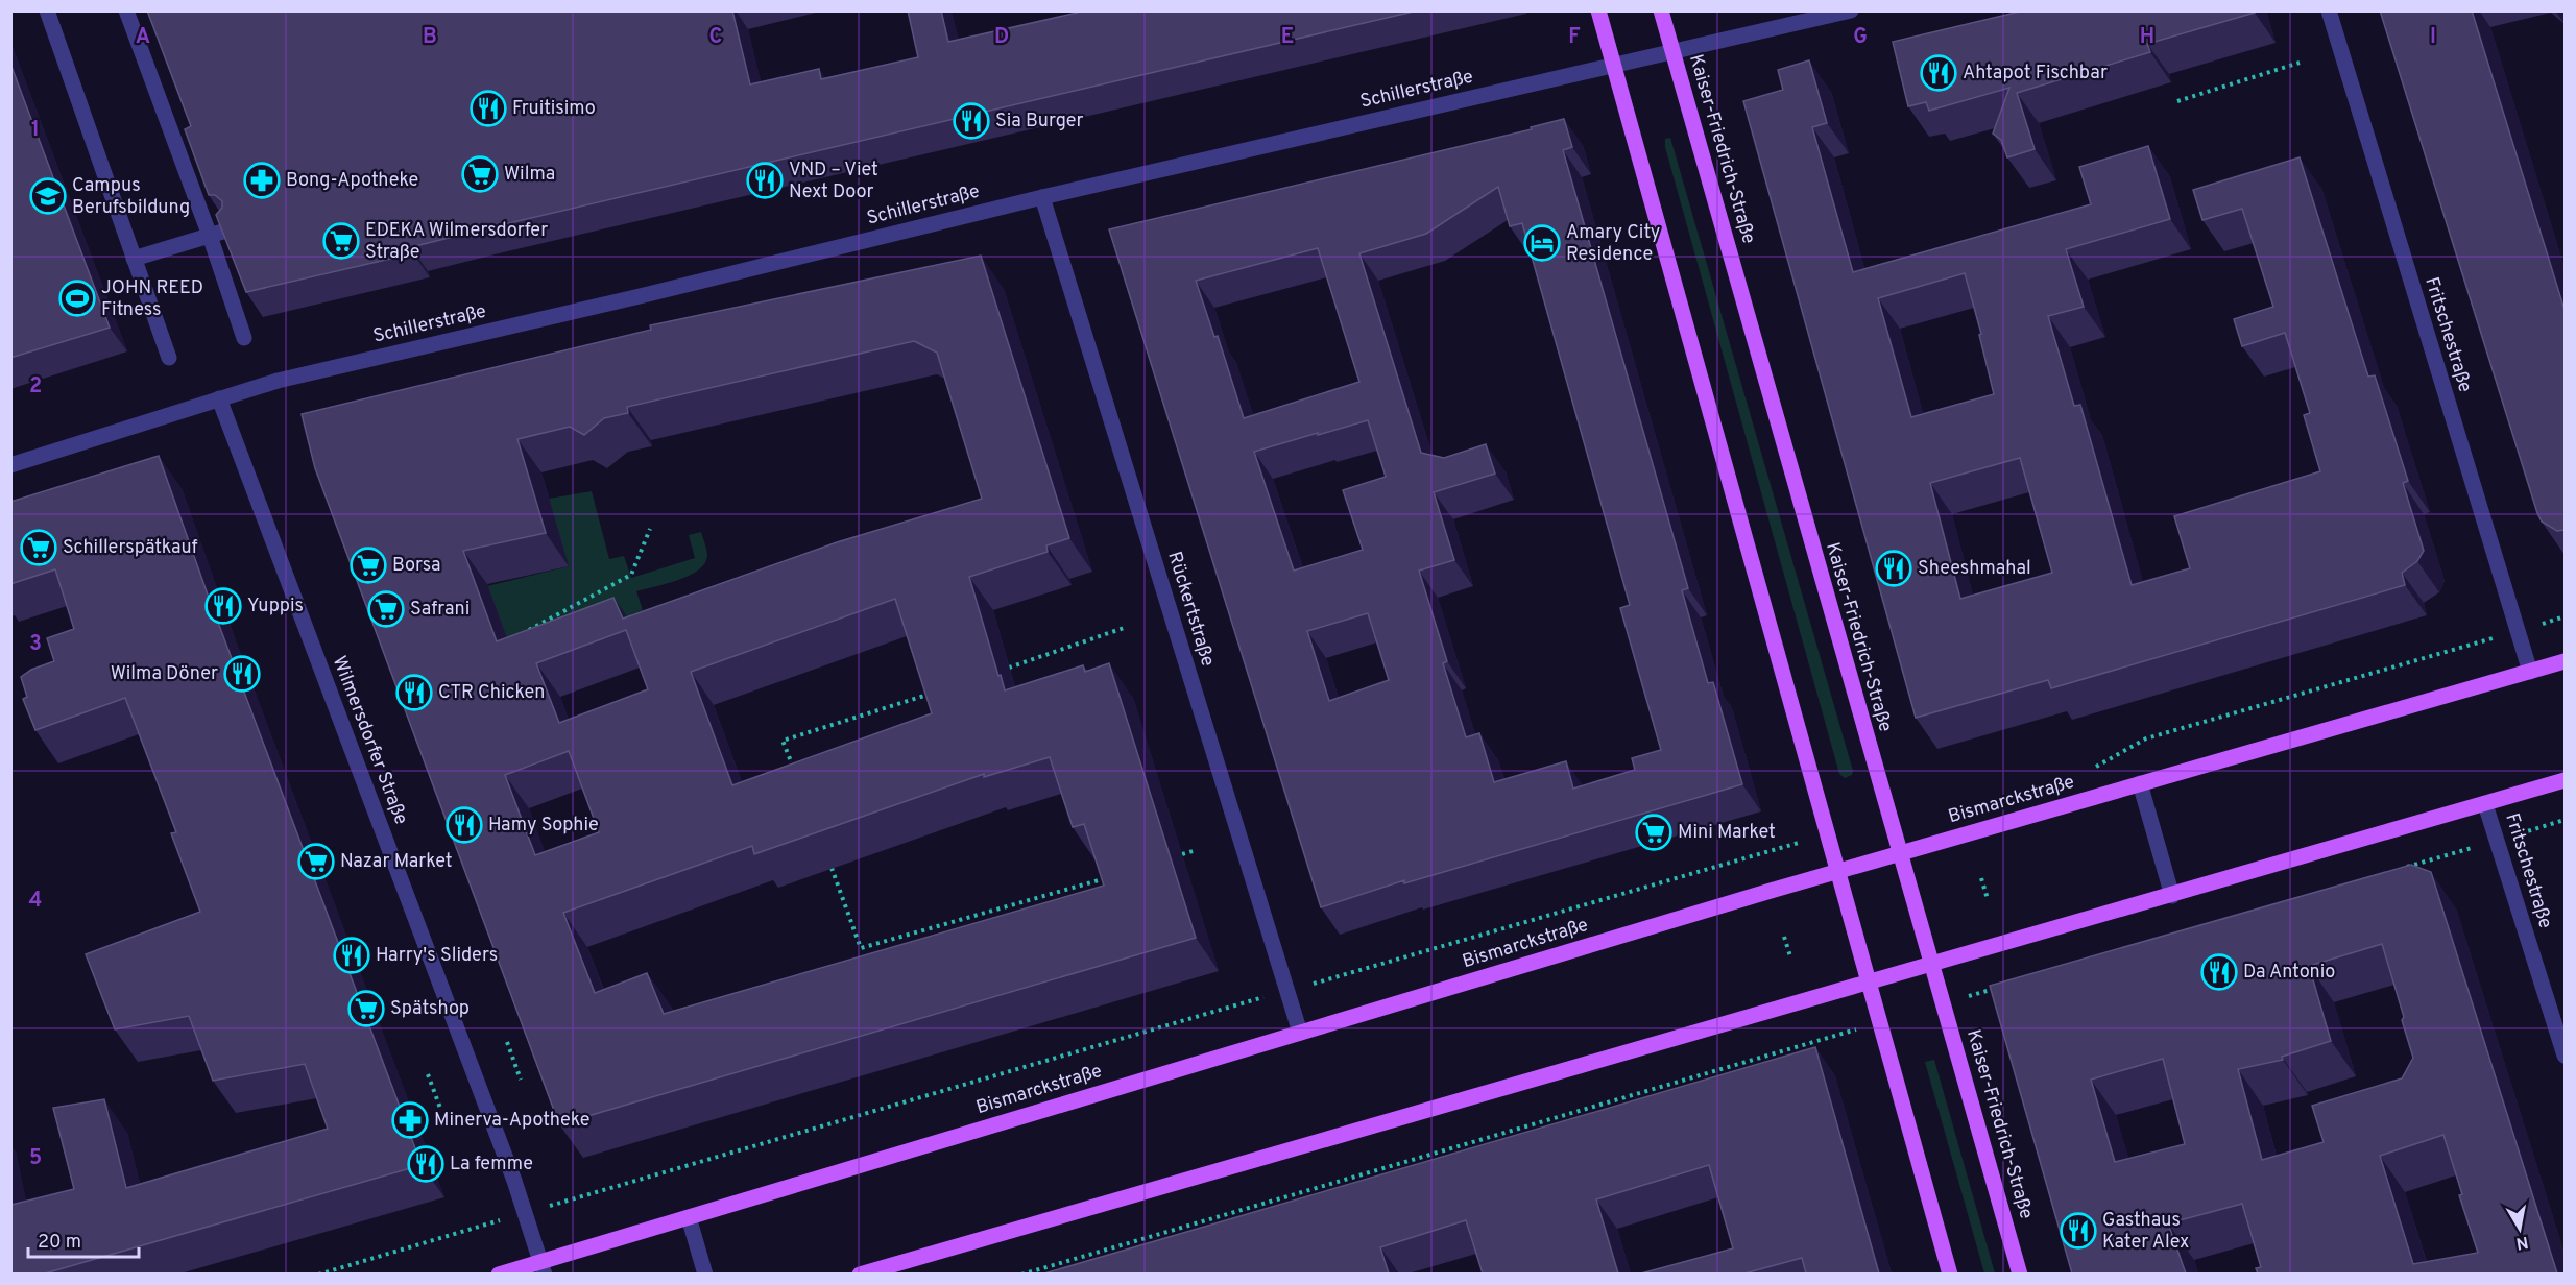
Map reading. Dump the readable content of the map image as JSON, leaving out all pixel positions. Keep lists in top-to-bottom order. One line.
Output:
{"streets":{"main road":["Kaiser-Friedrich-Straße","Bismarckstraße"],"street":["Schillerstraße","Fritschestraße","Rückertstraße","Wilmersdorfer Straße"]},"crossings":[["Schillerstraße","Kaiser-Friedrich-Straße"],["Schillerstraße","Rückertstraße"],["Schillerstraße","Wilmersdorfer Straße"],["Kaiser-Friedrich-Straße","Bismarckstraße"],["Fritschestraße","Bismarckstraße"],["Rückertstraße","Bismarckstraße"],["Wilmersdorfer Straße","Bismarckstraße"]],"places":{"restaurant":["Ahtapot Fischbar","Fruitisimo","Sia Burger","VND – Viet Next Door","Sheeshmahal","Yuppis","Wilma Döner","CTR Chicken","Hamy Sophie","Harry's Sliders","Da Antonio","La femme","Gasthaus Kater Alex"],"supermarket":["Wilma","EDEKA Wilmersdorfer Straße","Schillerspätkauf","Borsa","Safrani","Mini Market","Nazar Market","Spätshop"],"pharmacy":["Bong-Apotheke","Minerva-Apotheke"],"school or university":["Campus Berufsbildung"],"hotel":["Amary City Residence"],"sports":["JOHN REED Fitness"]},"scale_bar":"20 m","north":"bottom","grid":{"columns":["A","B","C","D","E","F","G","H","I"],"rows":["1","2","3","4","5"]}}
